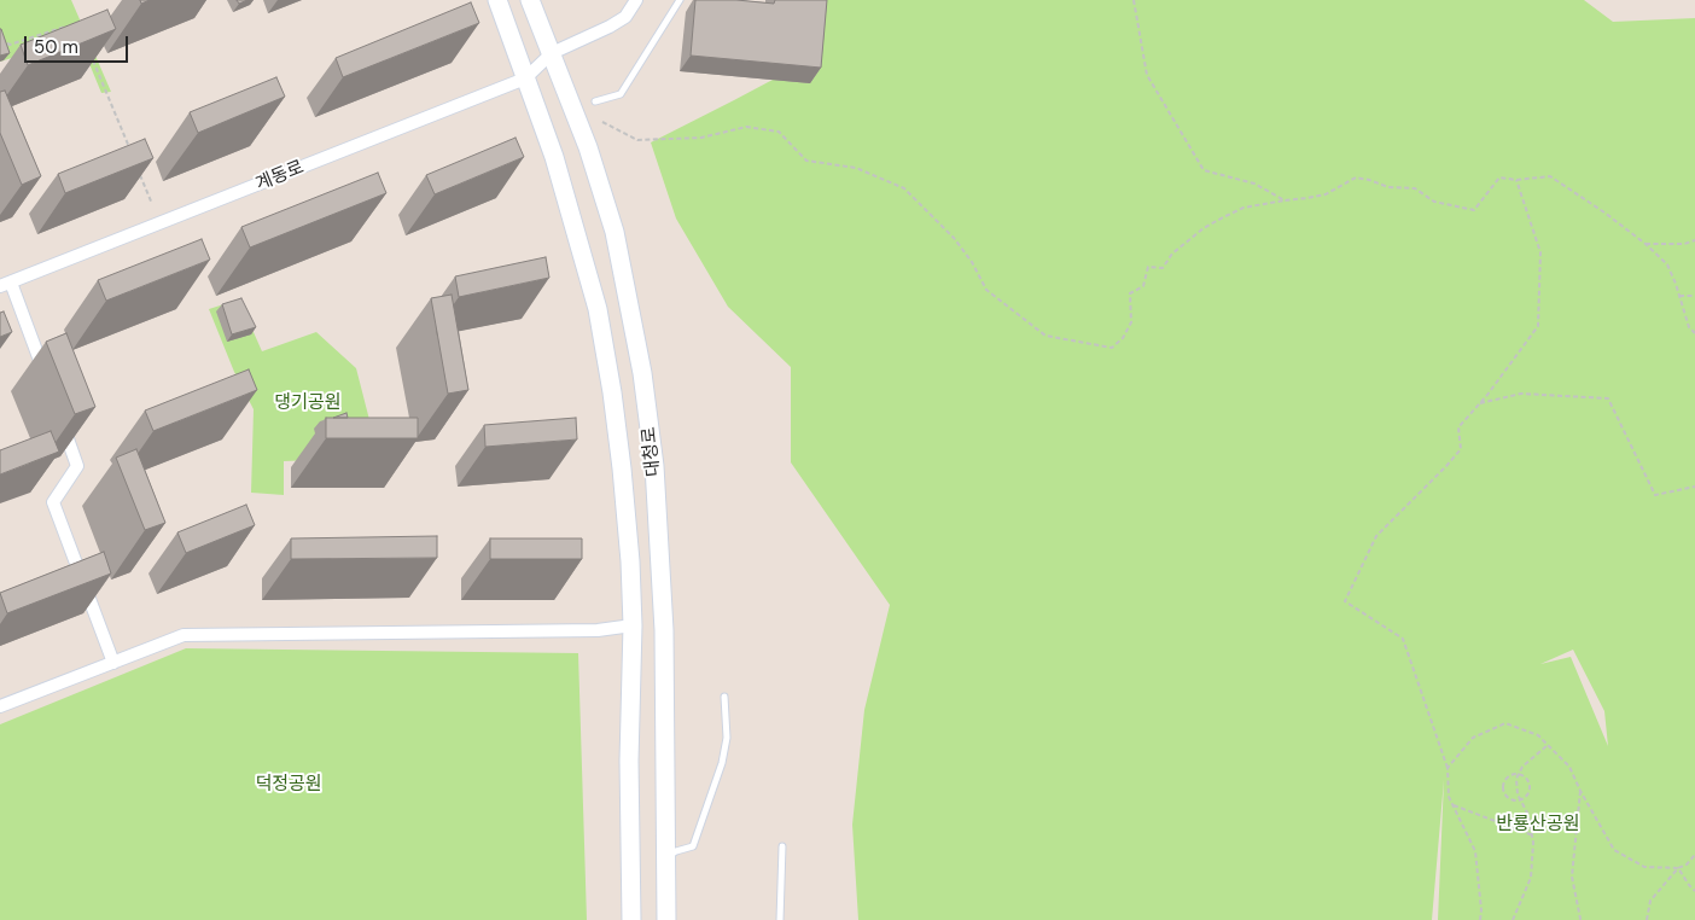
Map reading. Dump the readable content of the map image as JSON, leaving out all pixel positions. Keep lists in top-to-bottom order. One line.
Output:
{"streets":{"main road":["대청로"],"street":["계동로"]},"crossings":[["계동로","대청로"]],"parks":["댕기공원","덕정공원","반룡산공원"],"scale_bar":"50 m"}
